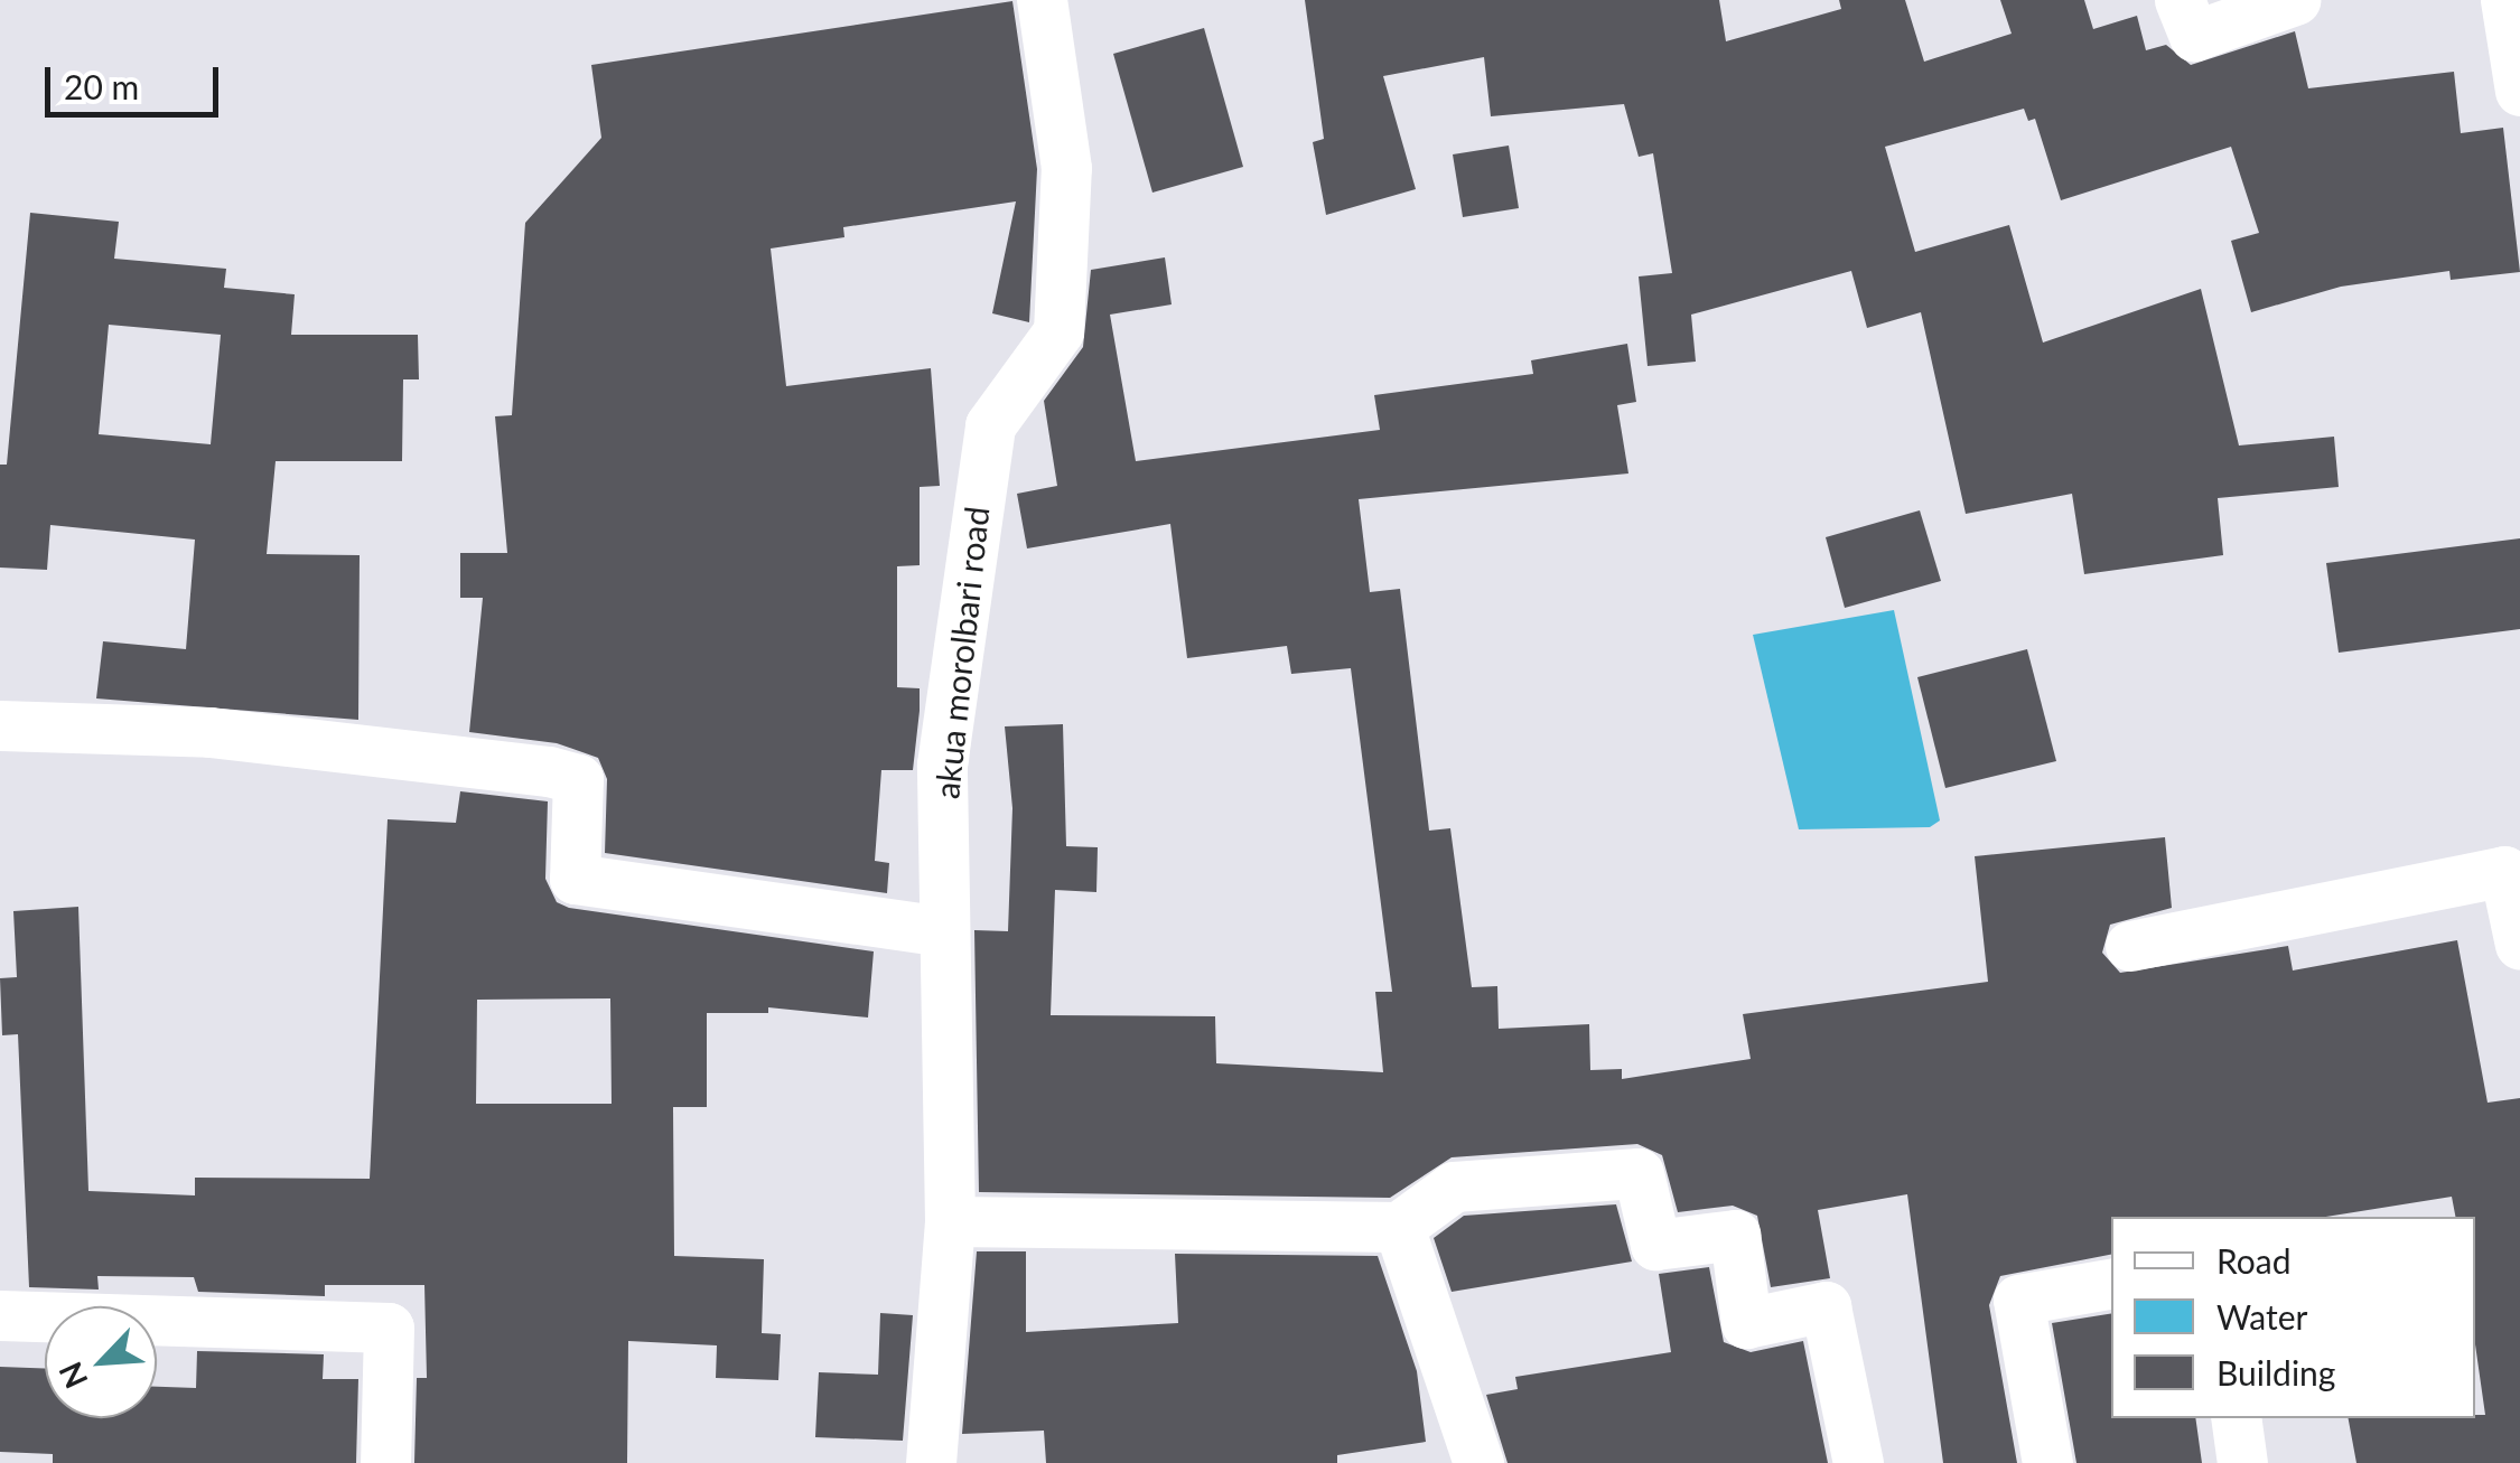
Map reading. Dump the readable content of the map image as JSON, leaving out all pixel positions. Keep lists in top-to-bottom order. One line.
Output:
{"streets":{"street":["akua morolbari road"]},"legend":["Road","Water","Building"],"scale_bar":"20 m","north":"bottom left"}
